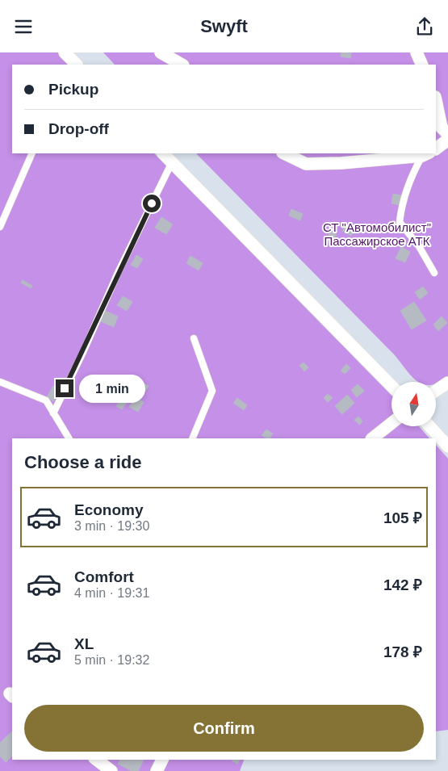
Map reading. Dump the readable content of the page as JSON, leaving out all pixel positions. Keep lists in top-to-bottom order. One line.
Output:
{"parks":["СТ \"Автомобилист\" Пассажирское АТК"],"north":"top","page":{"header":"Swyft","banner":["Pickup","Drop-off"],"bubble":"1 min","heading":"Choose a ride","list":[{"name":"Economy","note":"3 min · 19:30","value":"105 ₽"},{"name":"Comfort","note":"4 min · 19:31","value":"142 ₽"},{"name":"XL","note":"5 min · 19:32","value":"178 ₽"}],"buttons":"Confirm"}}
